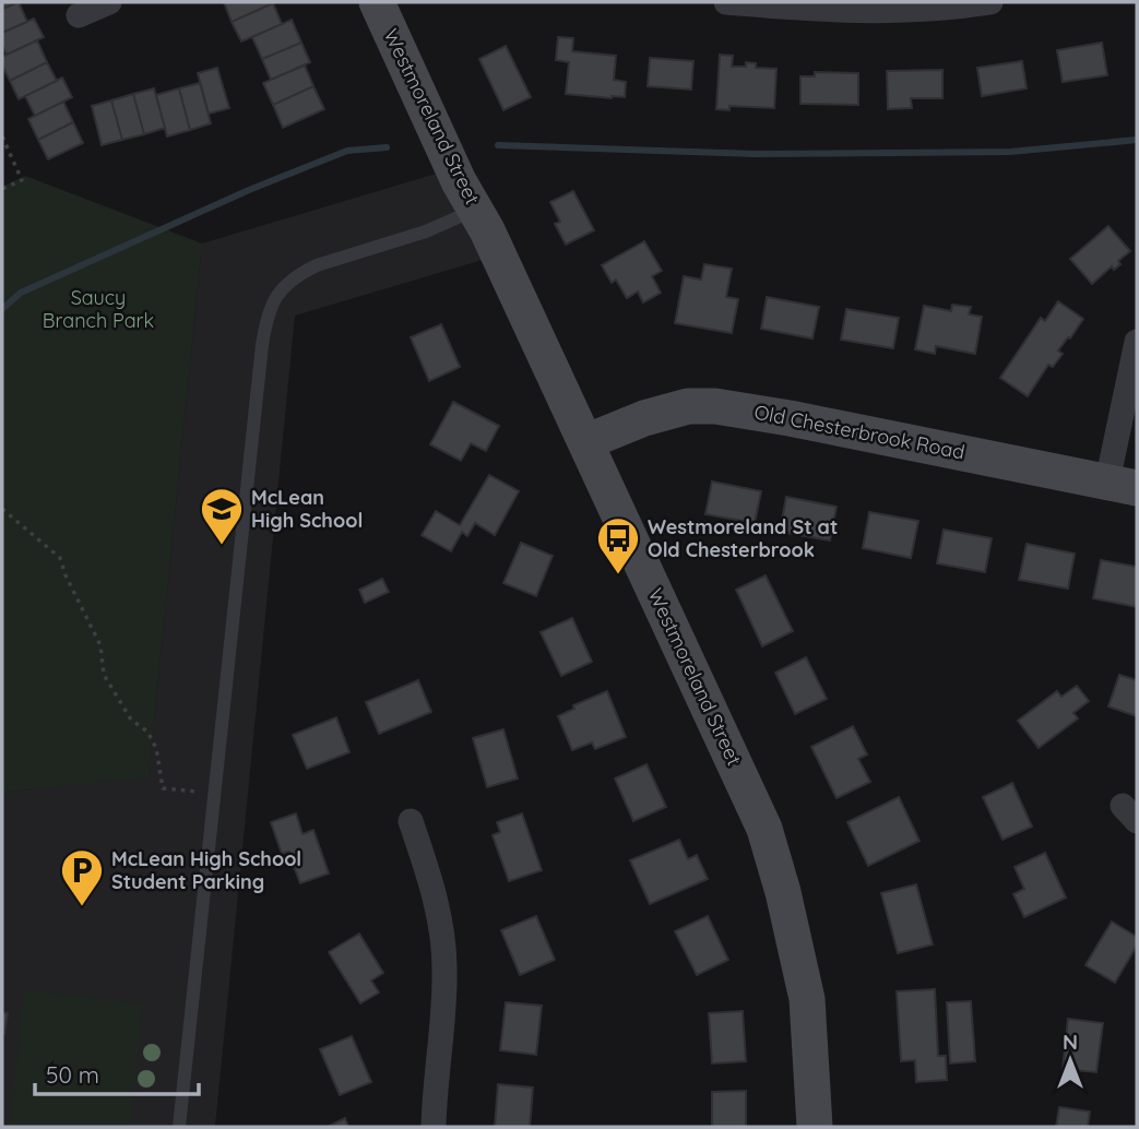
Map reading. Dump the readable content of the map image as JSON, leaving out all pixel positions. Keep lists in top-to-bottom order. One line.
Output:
{"streets":{"main road":["Westmoreland Street","Old Chesterbrook Road"]},"crossings":[["Westmoreland Street","Old Chesterbrook Road"]],"parks":["Saucy Branch Park"],"places":{"school or university":["McLean High School"],"bus stop":["Westmoreland St at Old Chesterbrook"],"parking":["McLean High School Student Parking"]},"scale_bar":"50 m","north":"top"}
